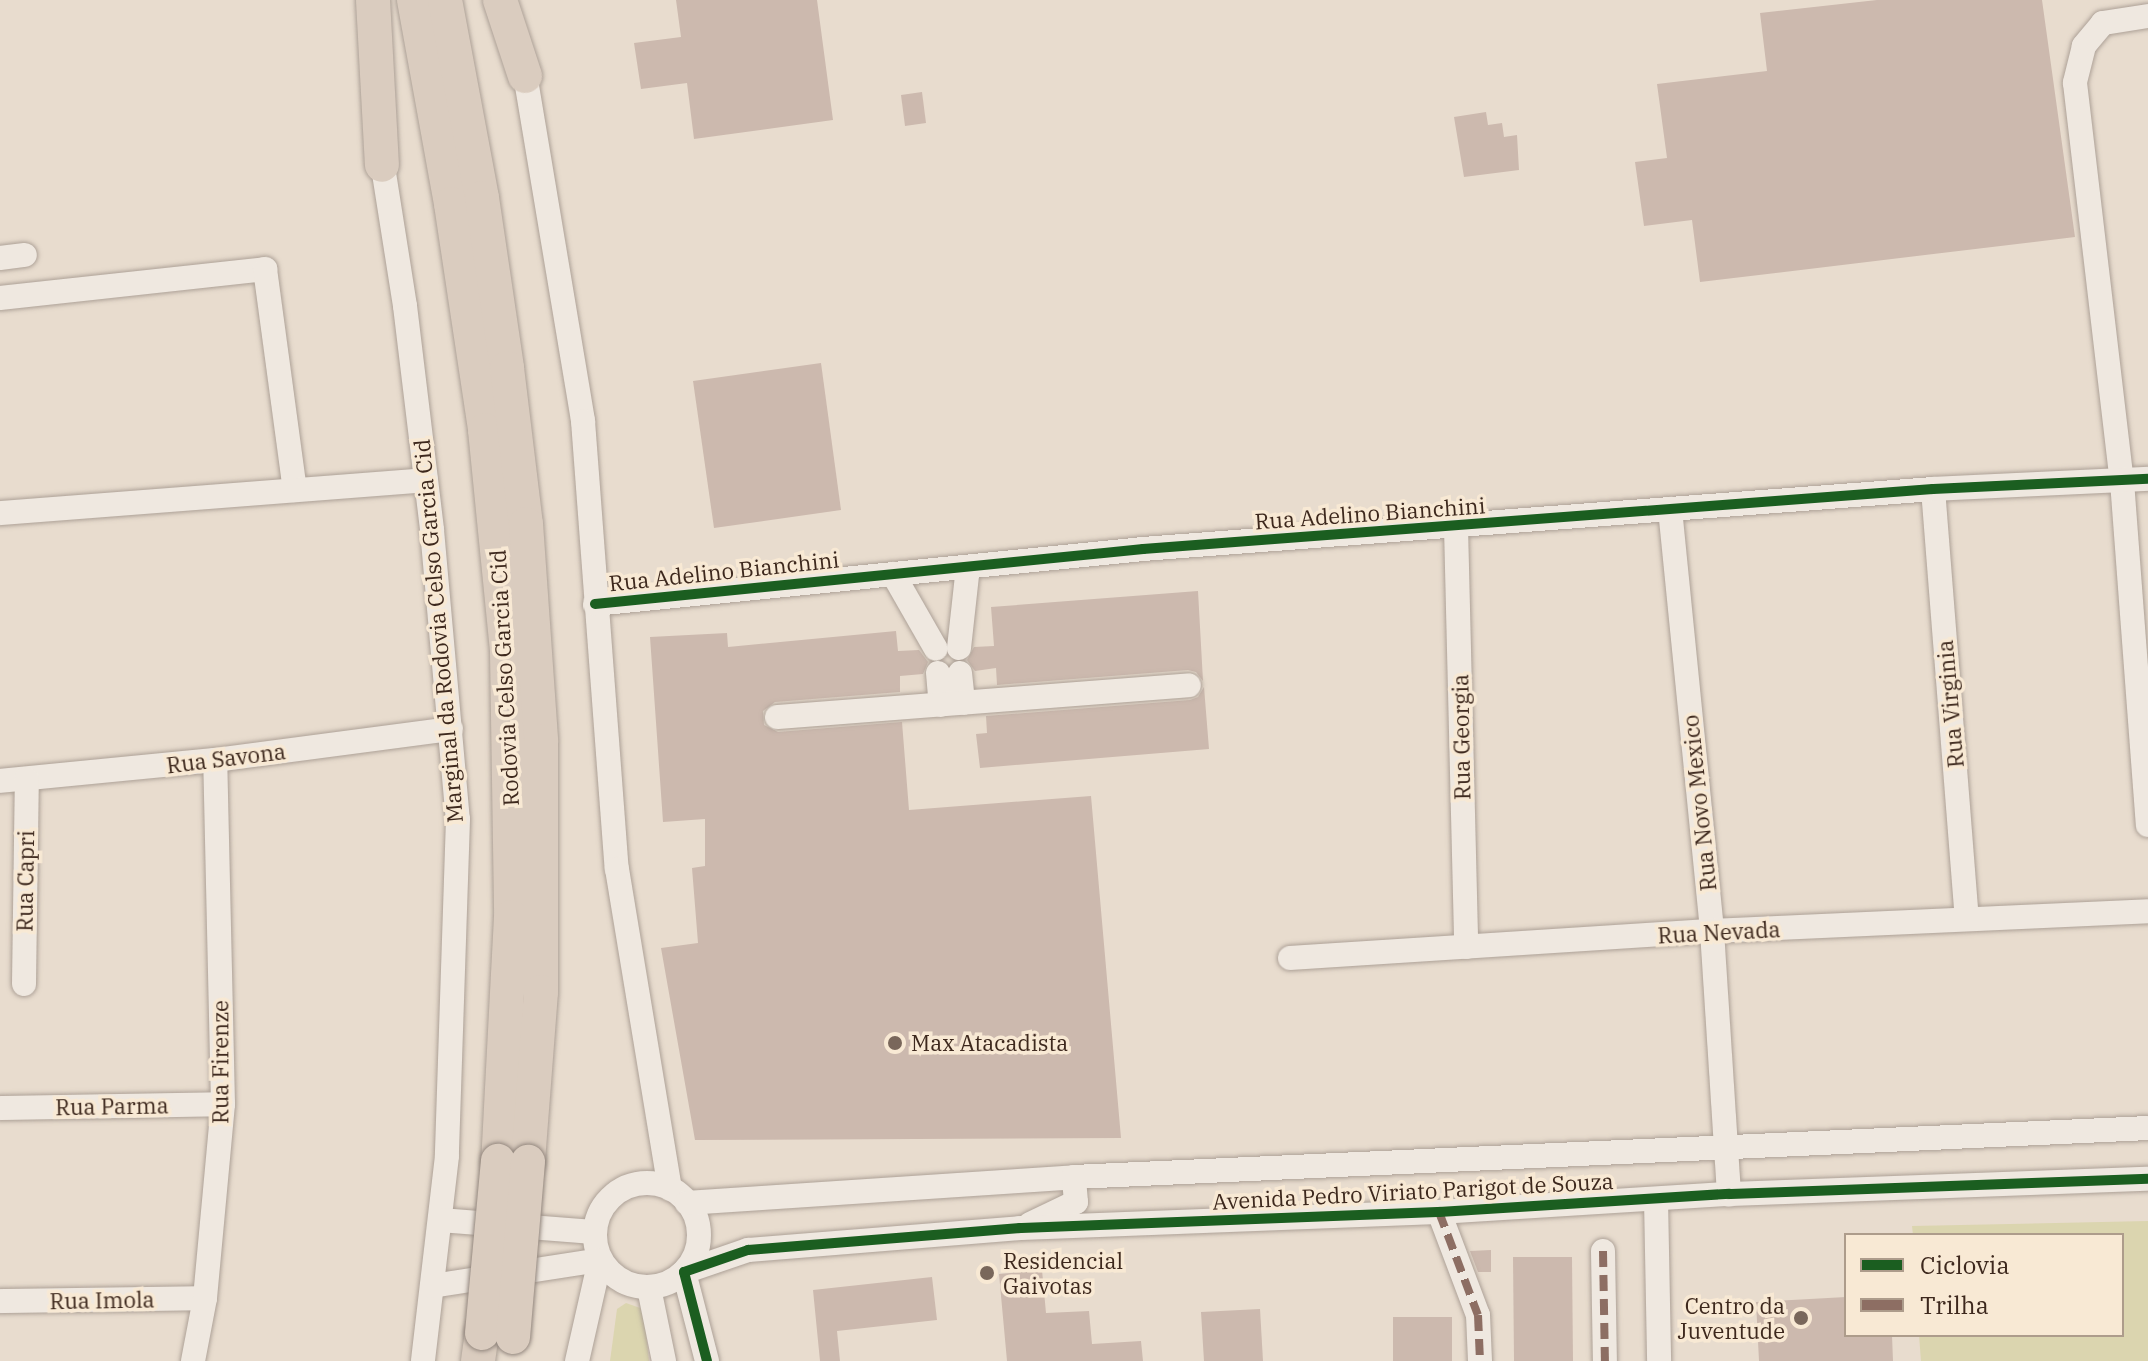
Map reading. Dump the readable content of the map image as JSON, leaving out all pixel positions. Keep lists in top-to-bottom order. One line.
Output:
{"streets":{"highway":["Rodovia Celso Garcia Cid"],"street":["Rua Adelino Bianchini","Marginal da Rodovia Celso Garcia Cid","Rua Virginia","Rua Georgia","Rua Savona","Rua Novo Mexico","Rua Capri","Rua Nevada","Rua Firenze","Rua Parma","Avenida Pedro Viriato Parigot de Souza","Rua Imola"]},"crossings":[["Rua Adelino Bianchini","Rua Virginia"],["Rua Adelino Bianchini","Rua Georgia"],["Rua Adelino Bianchini","Rua Novo Mexico"],["Marginal da Rodovia Celso Garcia Cid","Rua Savona"],["Rua Virginia","Rua Nevada"],["Rua Georgia","Rua Nevada"],["Rua Savona","Rua Capri"],["Rua Savona","Rua Firenze"],["Rua Novo Mexico","Rua Nevada"],["Rua Novo Mexico","Avenida Pedro Viriato Parigot de Souza"],["Rua Firenze","Rua Parma"],["Rua Firenze","Rua Imola"]],"places":["Max Atacadista","Residencial Gaivotas","Centro da Juventude"],"legend":["Ciclovia","Trilha"]}
